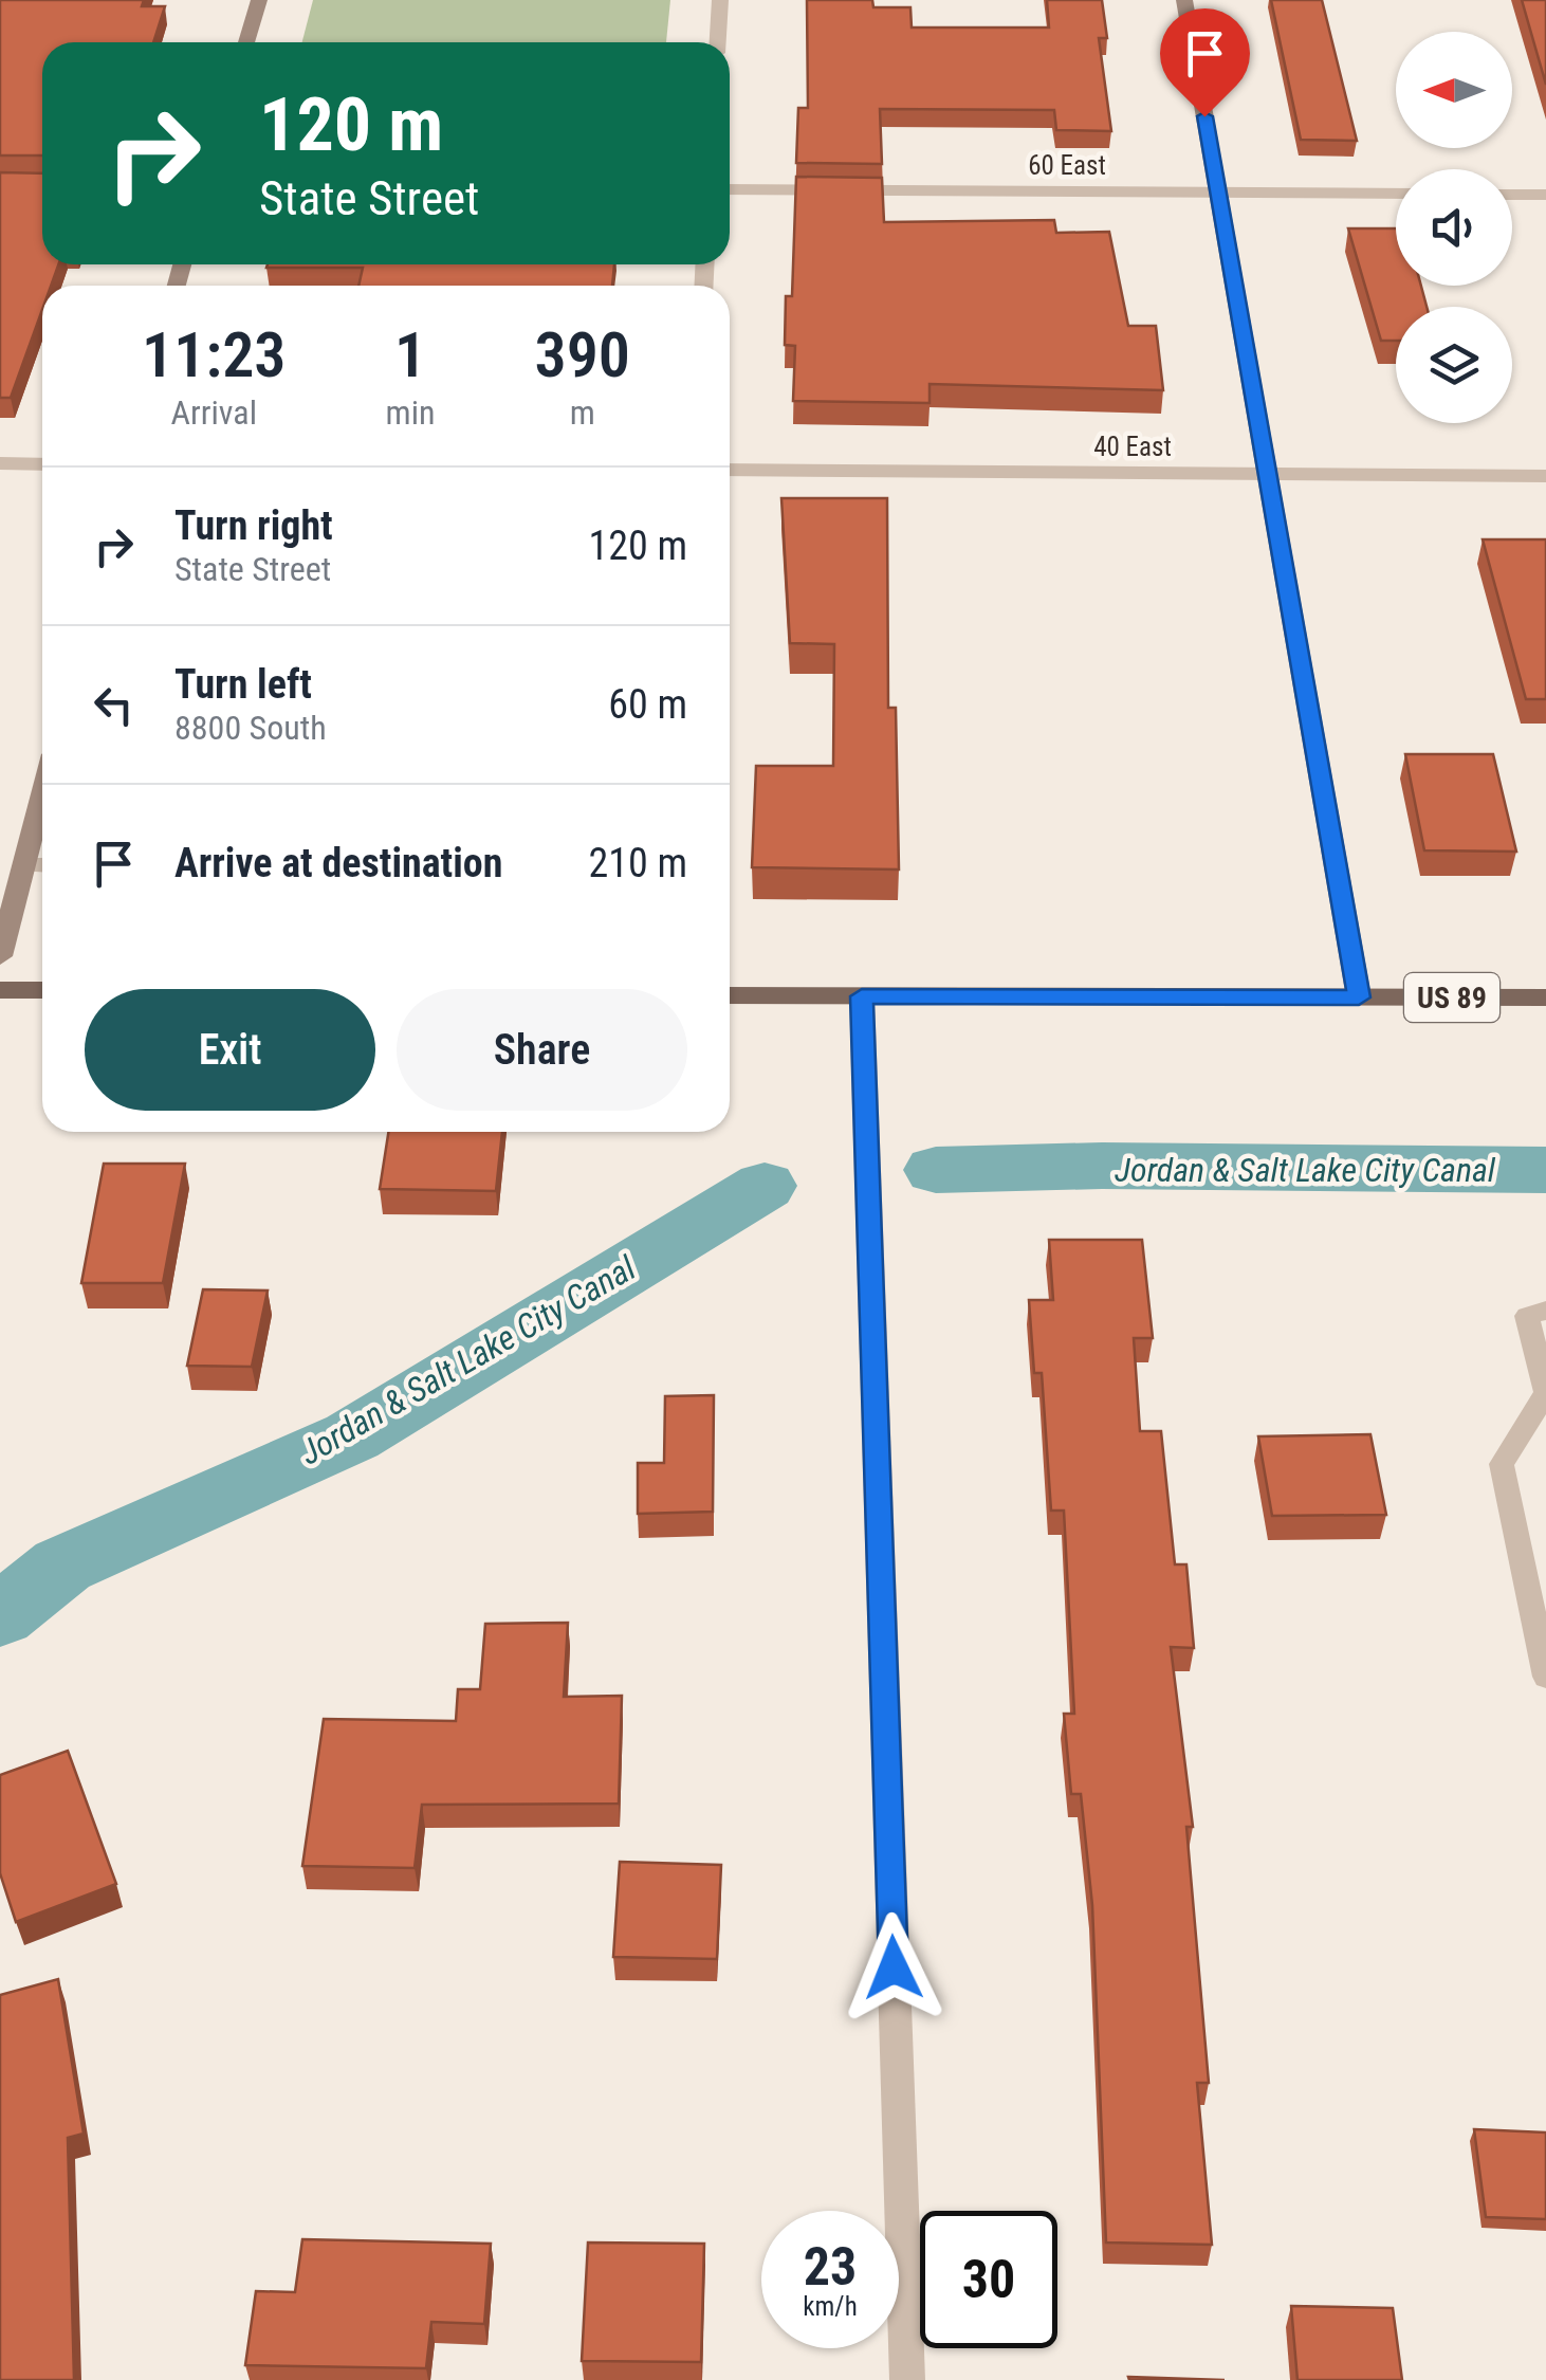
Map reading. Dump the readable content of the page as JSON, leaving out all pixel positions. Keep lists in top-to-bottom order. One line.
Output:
{"streets":{"main road":["US 89"],"street":["60 East","40 East"]},"water":["Jordan & Salt Lake City Canal"],"north":"left","page":{"turn":["120 m","State Street"],"eta":["11:23","Arrival","1","min","390","m"],"list":[{"name":"Turn right","note":"State Street","value":"120 m"},{"name":"Turn left","note":"8800 South","value":"60 m"},{"name":"Arrive at destination","value":"210 m"}],"buttons":["Exit","Share"],"speed":"23 km/h","limit":"30"}}
